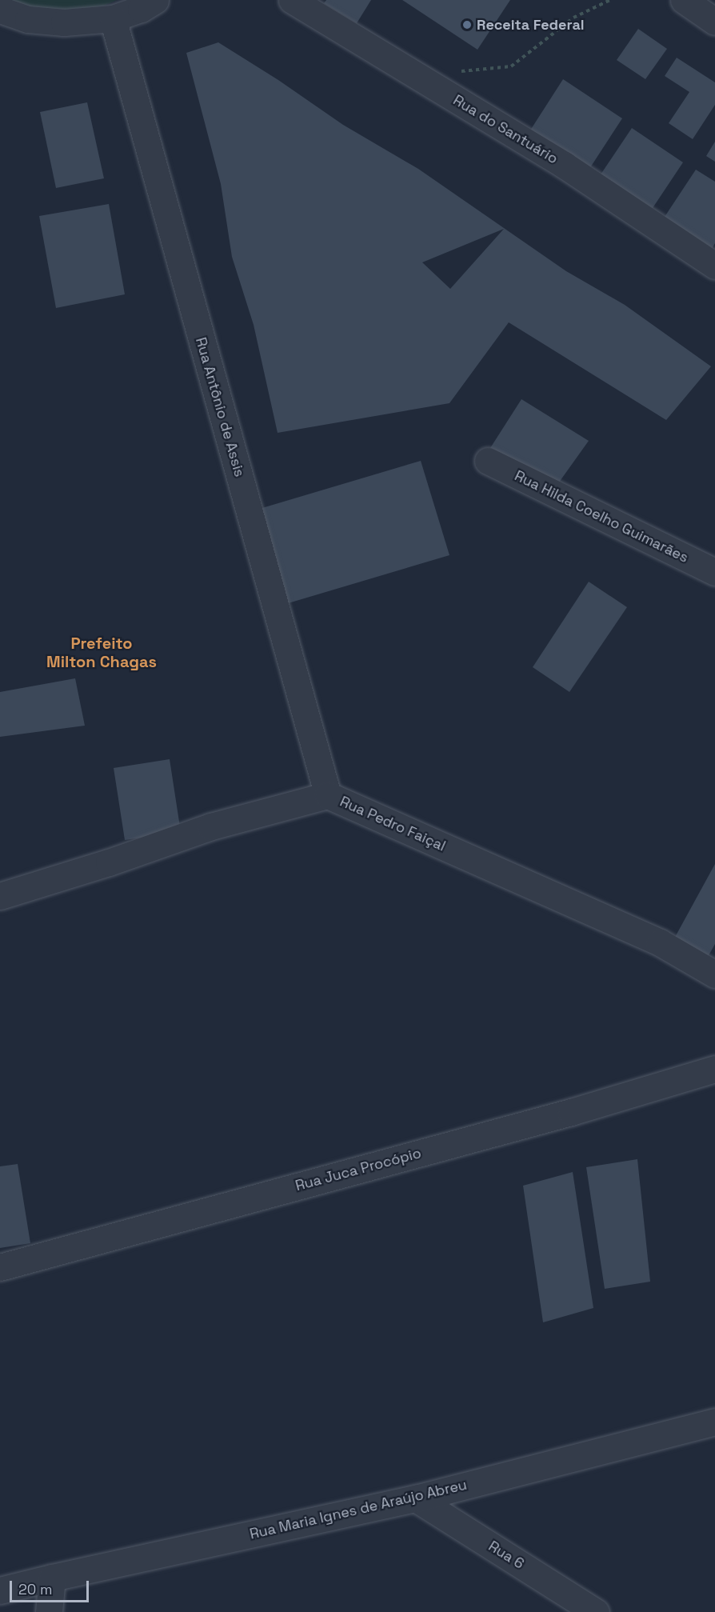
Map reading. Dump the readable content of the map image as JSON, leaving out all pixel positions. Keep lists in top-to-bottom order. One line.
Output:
{"streets":{"street":["Rua do Santuário","Rua Antônio de Assis","Rua Hilda Coelho Guimarães","Rua Pedro Faiçal","Rua Juca Procópio","Rua Maria Ignes de Araújo Abreu","Rua 6"]},"crossings":[["Rua Antônio de Assis","Rua Pedro Faiçal"],["Rua Maria Ignes de Araújo Abreu","Rua 6"]],"districts":["Prefeito Milton Chagas"],"places":["Receita Federal"],"scale_bar":"20 m"}
